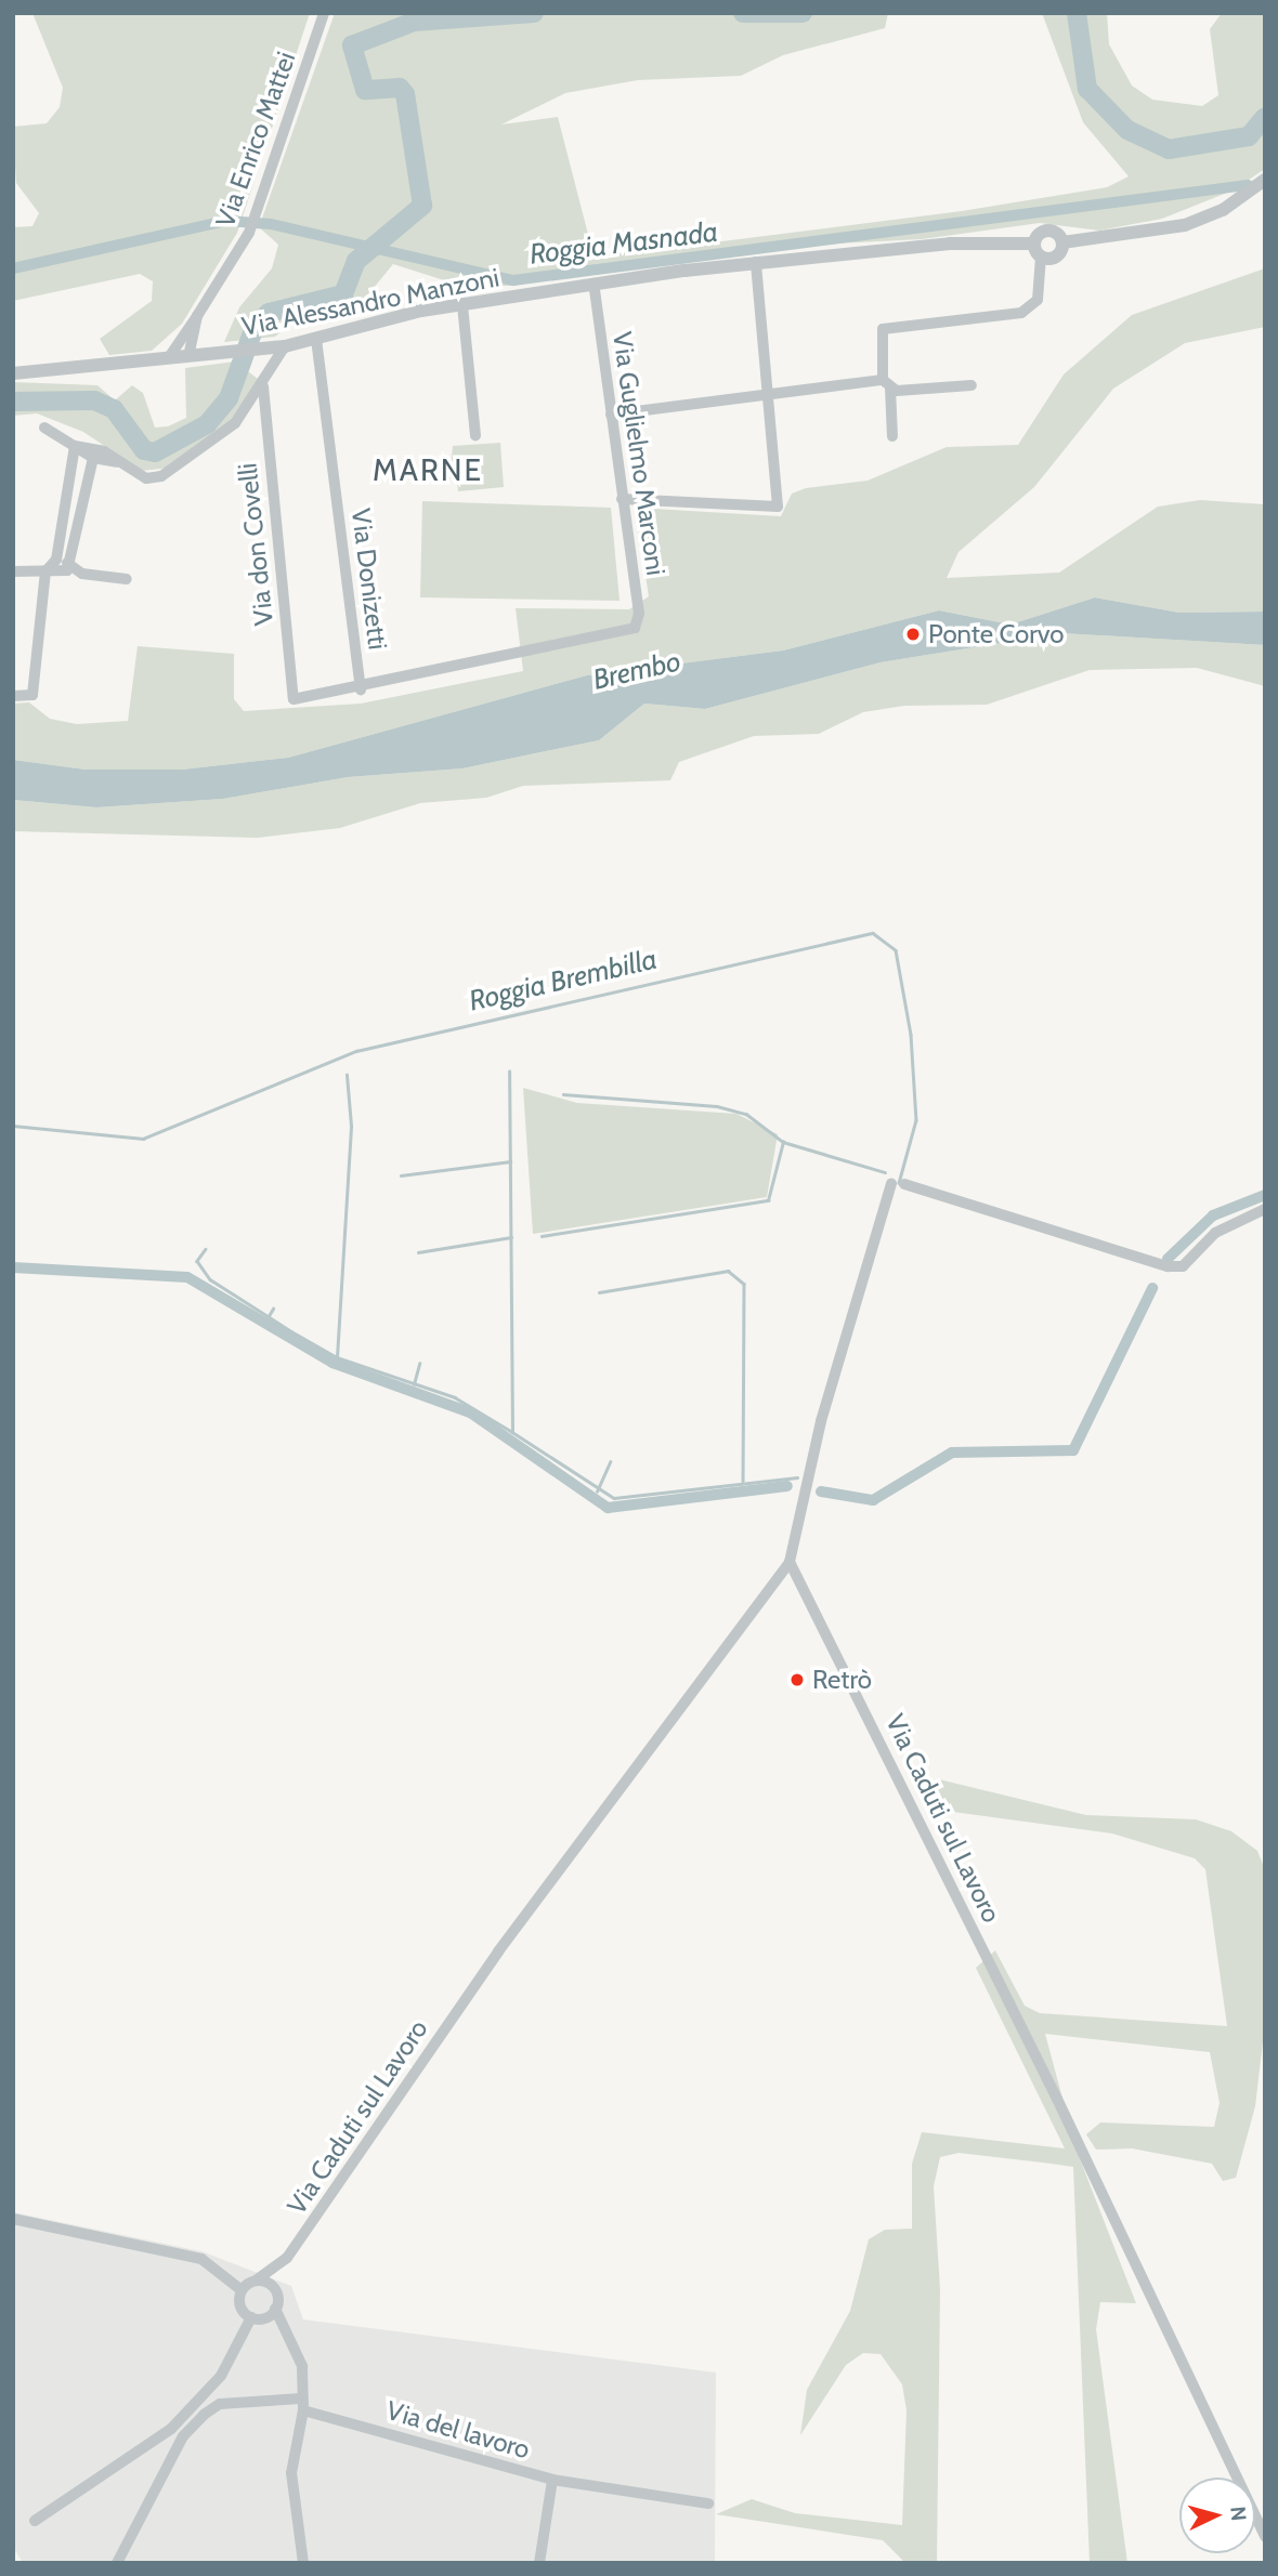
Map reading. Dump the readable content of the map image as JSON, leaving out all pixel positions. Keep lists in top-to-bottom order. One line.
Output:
{"streets":{"street":["Via Enrico Mattei","Via Alessandro Manzoni","Via Guglielmo Marconi","Via don Covelli","Via Donizetti","Via Caduti sul Lavoro","Via del lavoro"]},"crossings":[["Via Enrico Mattei","Via Alessandro Manzoni"],["Via Alessandro Manzoni","Via Guglielmo Marconi"],["Via Alessandro Manzoni","Via Donizetti"],["Via Guglielmo Marconi","Via don Covelli"],["Via Guglielmo Marconi","Via Donizetti"],["Via don Covelli","Via Donizetti"]],"districts":["MARNE"],"water":["Roggia Masnada","Brembo","Roggia Brembilla"],"places":["Ponte Corvo","Retrò"],"north":"right"}
